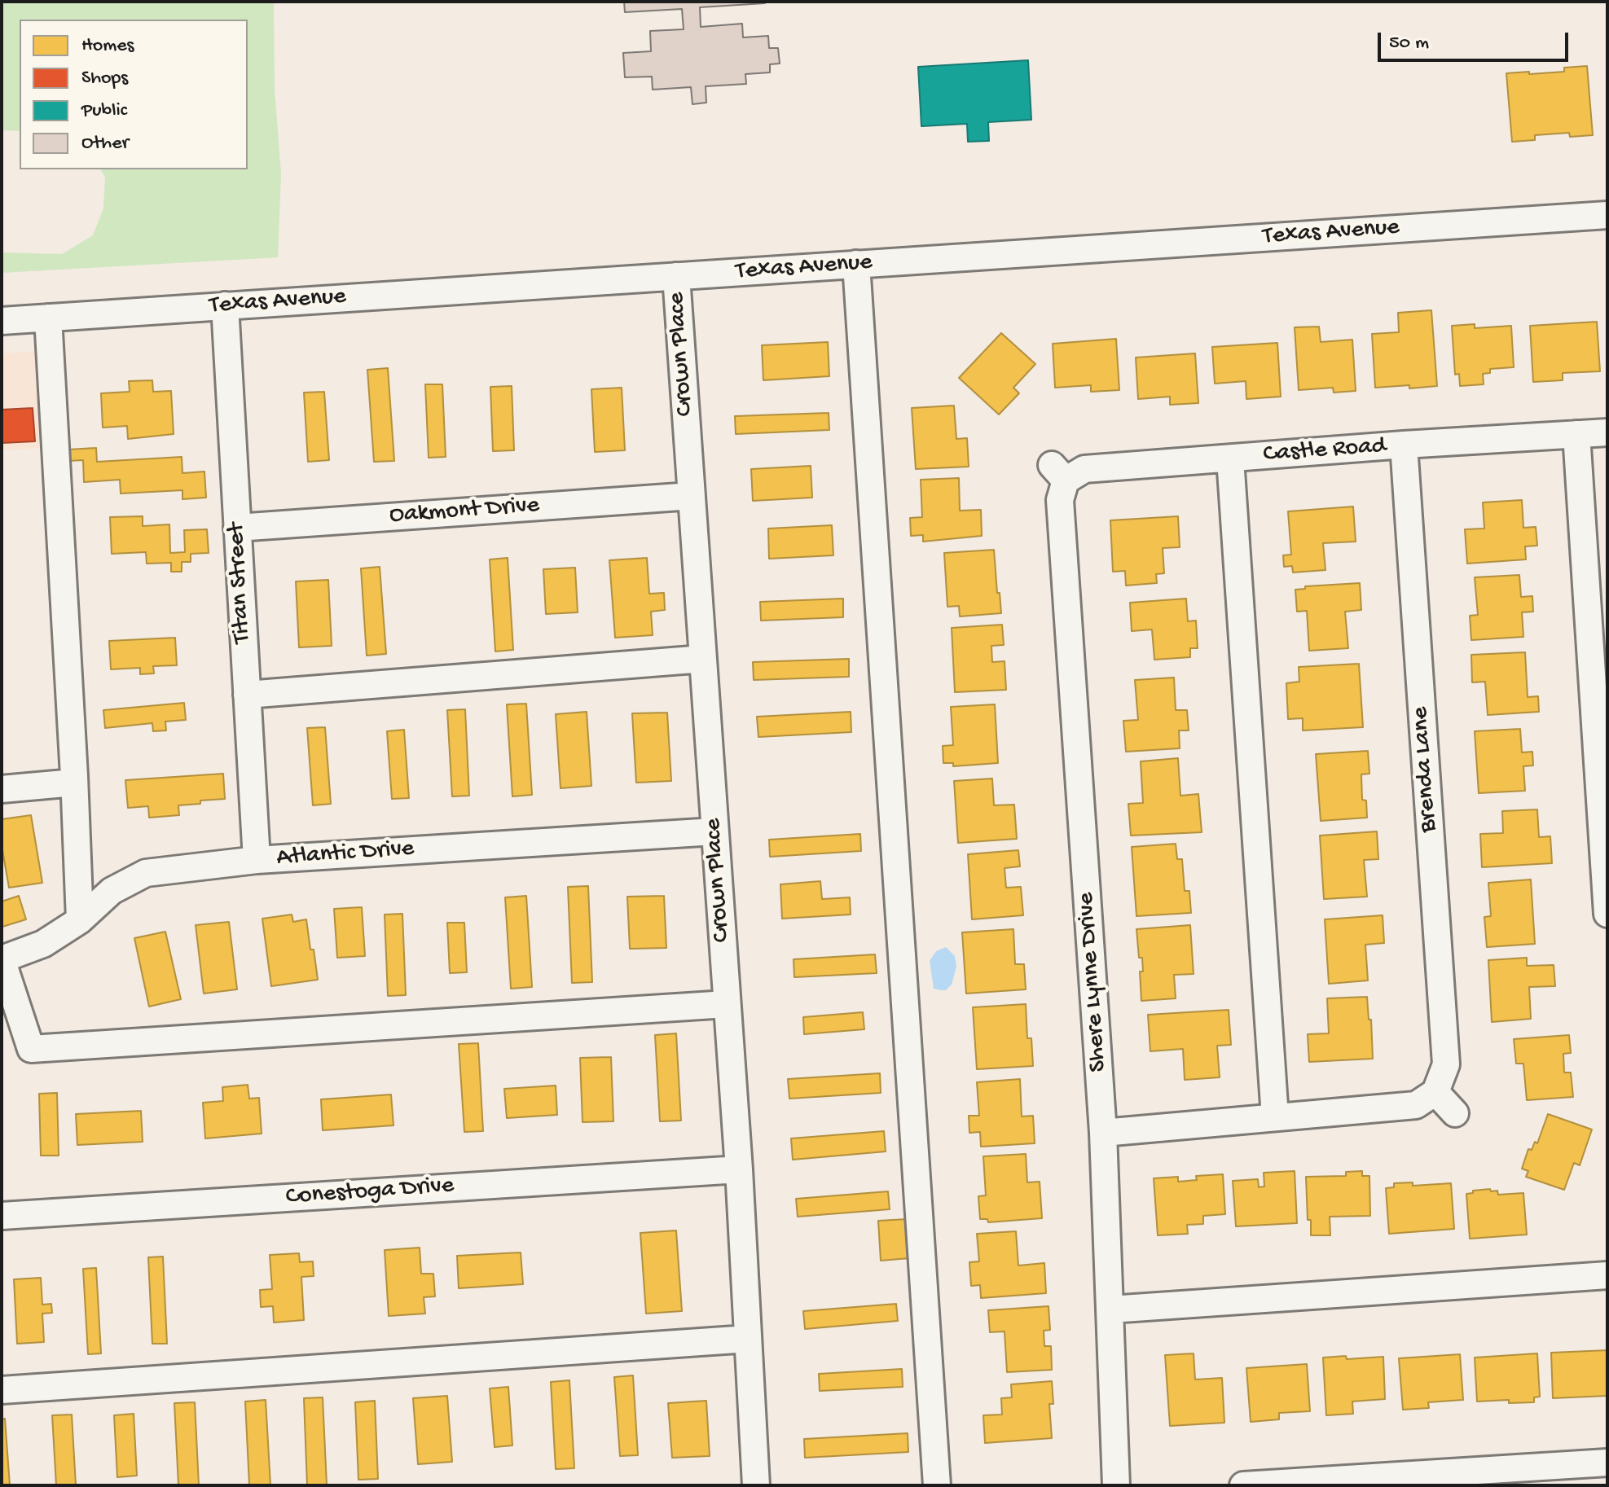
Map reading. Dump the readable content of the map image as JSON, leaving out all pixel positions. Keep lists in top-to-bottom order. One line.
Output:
{"streets":{"street":["Texas Avenue","Crown Place","Castle Road","Oakmont Drive","Titan Street","Brenda Lane","Atlantic Drive","Shere Lynne Drive","Conestoga Drive"]},"crossings":[["Texas Avenue","Crown Place"],["Texas Avenue","Titan Street"],["Crown Place","Oakmont Drive"],["Crown Place","Atlantic Drive"],["Crown Place","Conestoga Drive"],["Castle Road","Brenda Lane"],["Castle Road","Shere Lynne Drive"],["Oakmont Drive","Titan Street"],["Titan Street","Atlantic Drive"]],"legend":["Homes","Shops","Public","Other"],"scale_bar":"50 m"}
